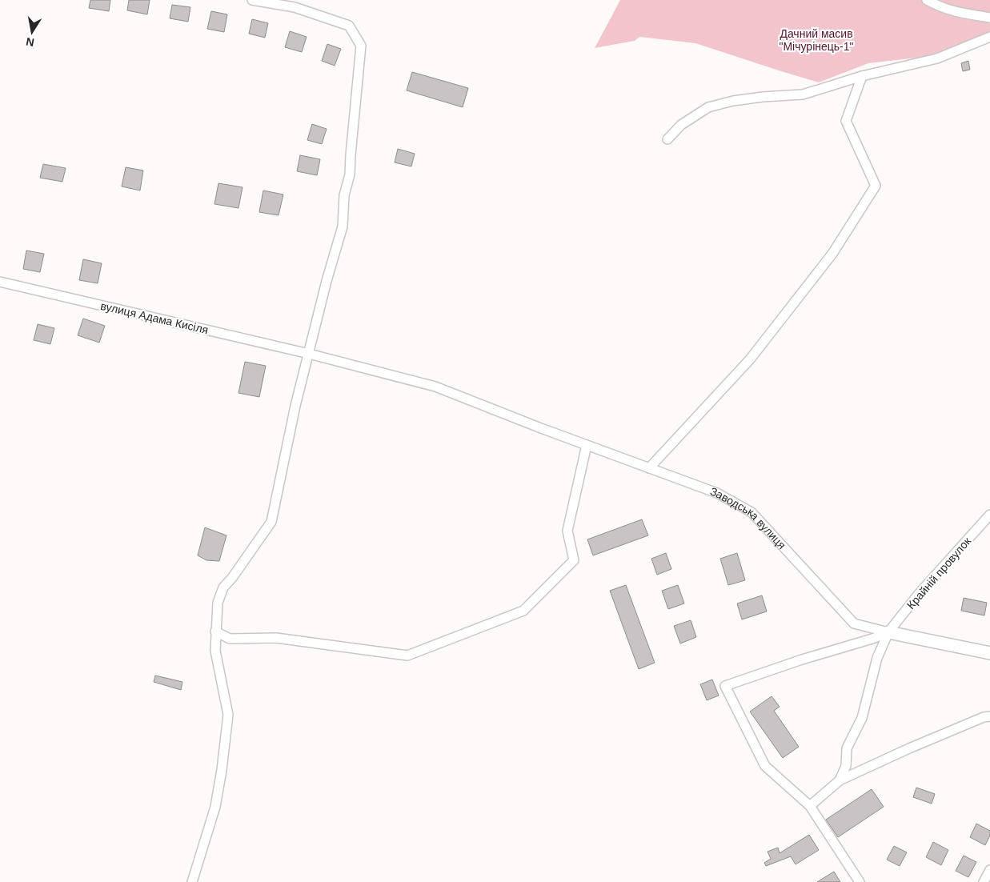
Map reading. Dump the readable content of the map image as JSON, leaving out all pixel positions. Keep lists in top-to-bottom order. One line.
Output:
{"streets":{"street":["вулиця Адама Кисіля","Заводська вулиця","Крайній провулок"]},"crossings":[["вулиця Адама Кисіля","Заводська вулиця"],["Заводська вулиця","Крайній провулок"]],"parks":["Дачний масив \"Мічурінець-1\""],"north":"bottom"}
